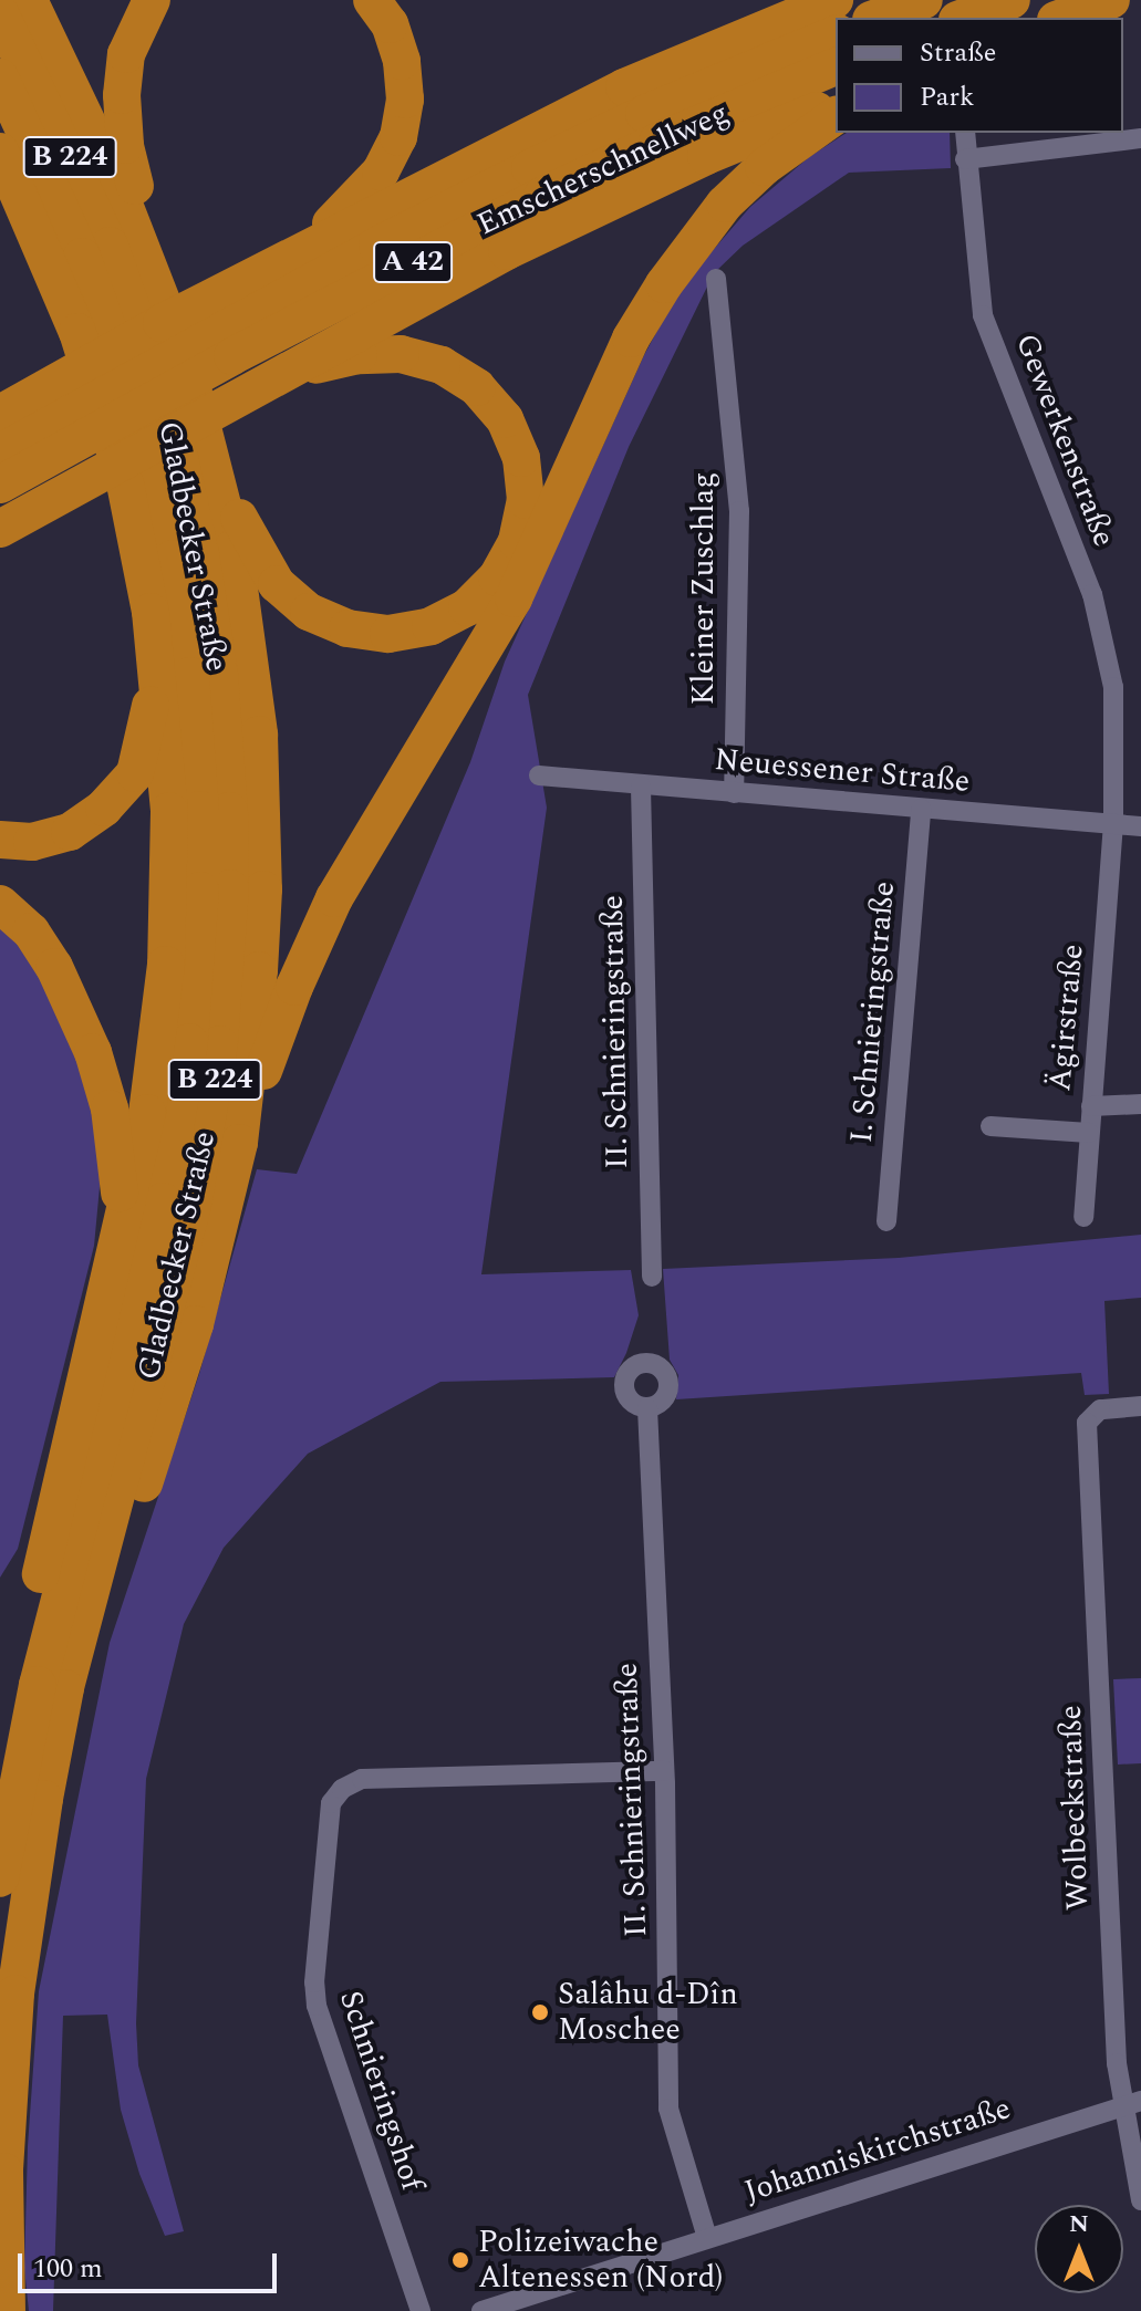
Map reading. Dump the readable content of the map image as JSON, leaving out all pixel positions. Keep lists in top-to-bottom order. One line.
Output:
{"streets":{"highway":["B 224","Emscherschnellweg","A 42","Gladbecker Straße"],"street":["Gewerkenstraße","Kleiner Zuschlag","Neuessener Straße","I. Schnieringstraße","Ägirstraße","II. Schnieringstraße","Wolbeckstraße","Schnieringshof","Johanniskirchstraße"]},"crossings":[["Gewerkenstraße","Neuessener Straße"],["Gewerkenstraße","Ägirstraße"],["Kleiner Zuschlag","Neuessener Straße"],["Neuessener Straße","I. Schnieringstraße"],["Neuessener Straße","Ägirstraße"],["Neuessener Straße","II. Schnieringstraße"],["II. Schnieringstraße","Schnieringshof"],["II. Schnieringstraße","Johanniskirchstraße"],["Wolbeckstraße","Johanniskirchstraße"]],"places":["Salâhu d-Dîn Moschee","Polizeiwache Altenessen (Nord)"],"legend":["Straße","Park"],"scale_bar":"100 m","north":"top"}
